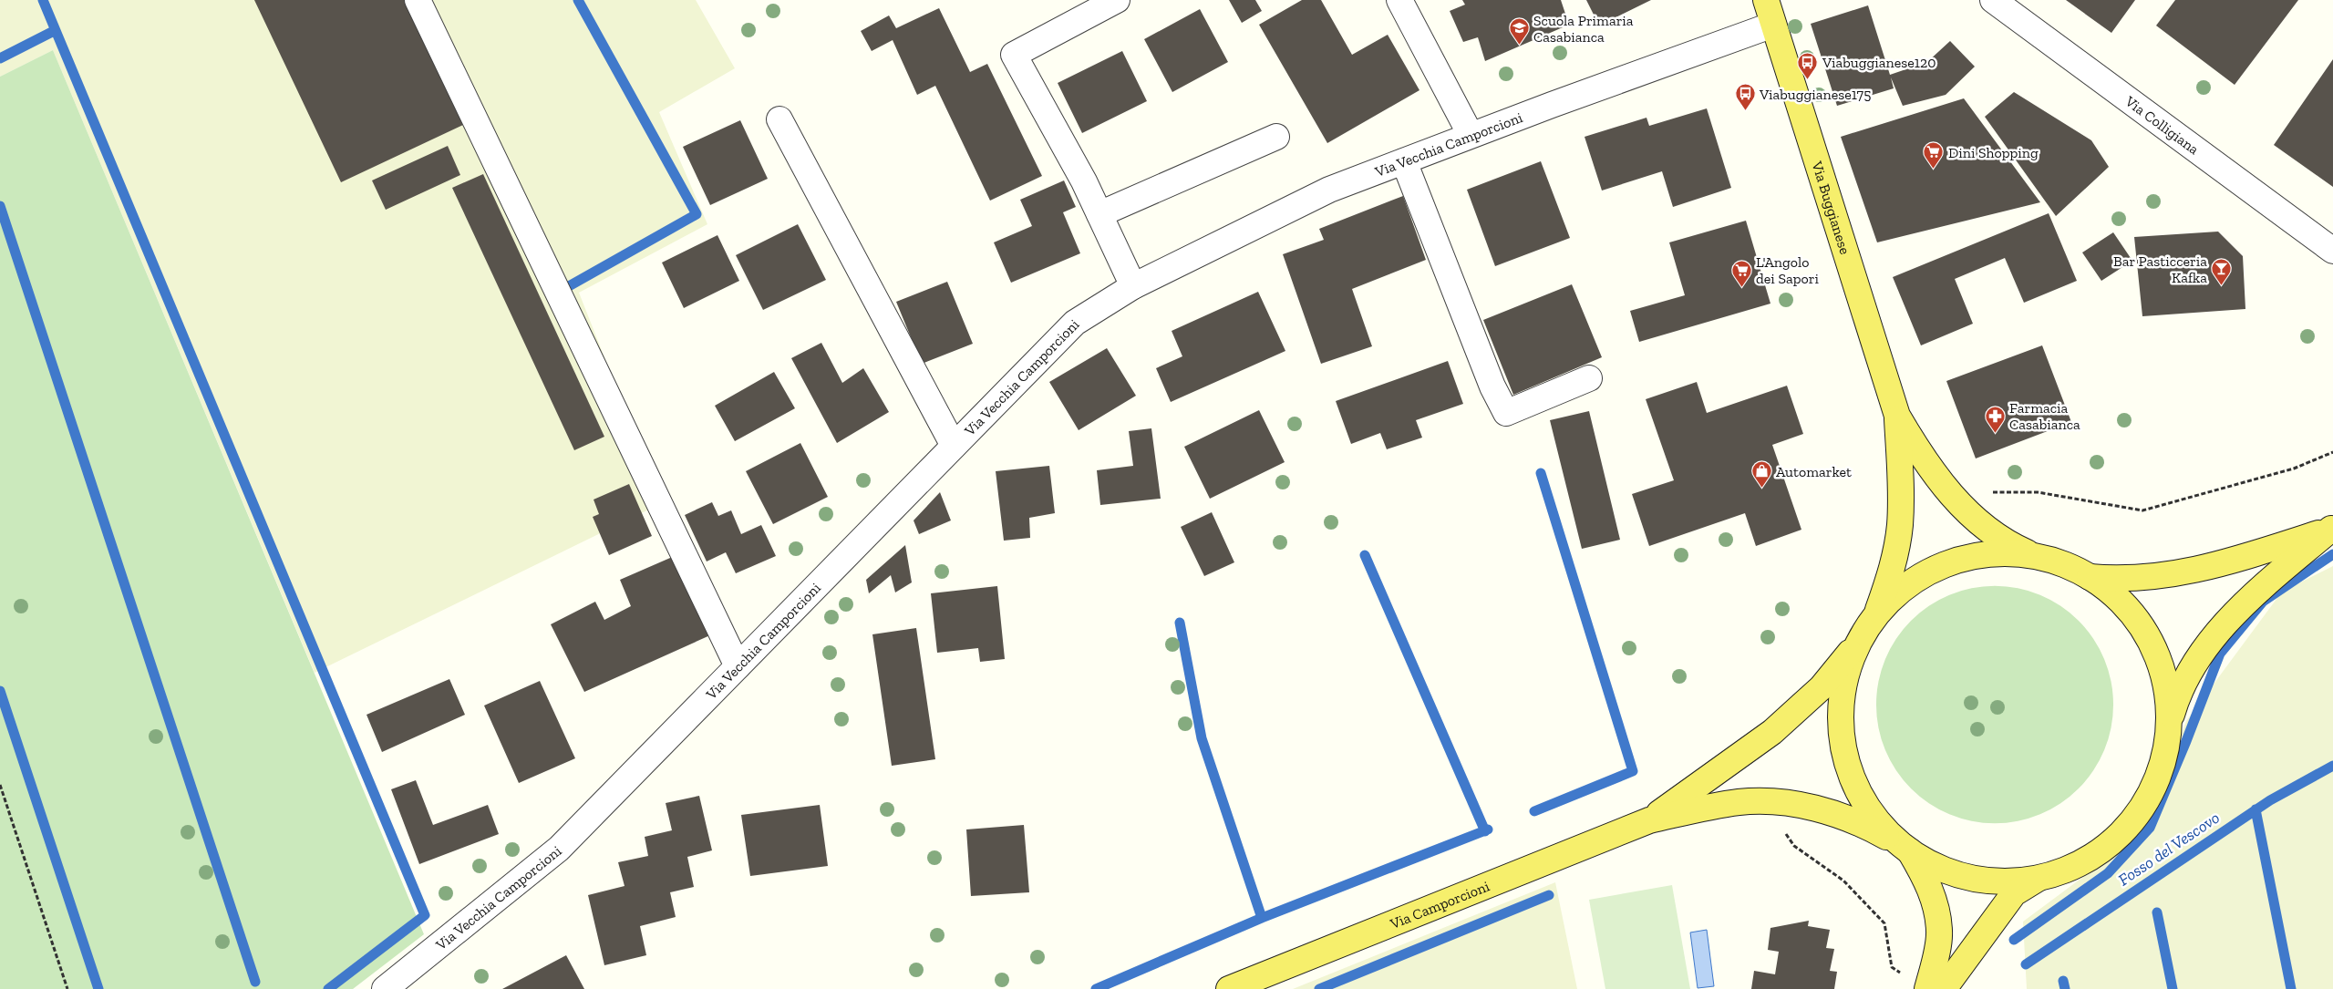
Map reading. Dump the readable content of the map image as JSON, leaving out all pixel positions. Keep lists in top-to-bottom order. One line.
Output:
{"streets":{"main road":["Via Buggianese","Via Camporcioni"],"street":["Via Colligiana","Via Vecchia Camporcioni"]},"crossings":[["Via Vecchia Camporcioni","Via Buggianese"]],"water":["Fosso del Vescovo"],"places":{"school or university":["Scuola Primaria Casabianca"],"bus stop":["Viabuggianese120","Viabuggianese175"],"supermarket":["Dini Shopping","L'Angolo dei Sapori"],"bar":["Bar Pasticceria Kafka"],"pharmacy":["Farmacia Casabianca"],"shop":["Automarket"]}}
